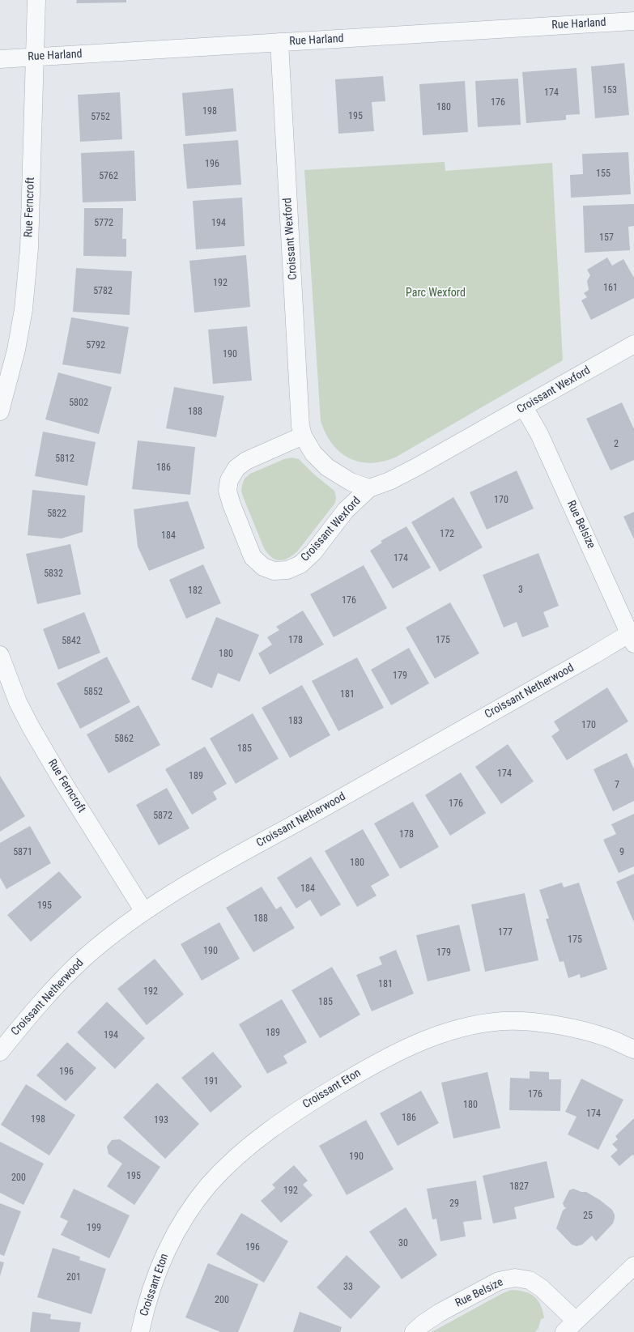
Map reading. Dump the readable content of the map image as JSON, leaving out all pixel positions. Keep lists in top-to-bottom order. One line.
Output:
{"streets":{"street":["Rue Harland","Rue Ferncroft","Croissant Wexford","Rue Belsize","Croissant Netherwood","Croissant Eton"]},"crossings":[["Rue Harland","Rue Ferncroft"],["Rue Harland","Croissant Wexford"],["Rue Ferncroft","Croissant Netherwood"],["Croissant Wexford","Rue Belsize"],["Rue Belsize","Croissant Netherwood"]],"parks":["Parc Wexford"],"house_numbers":["153","174","176","180","198","195","5752","196","155","5762","5772","194","157","192","161","5782","5792","190","5802","188","2","5812","186","170","5822","172","184","174","5832","3","182","176","178","175","5842","180","179","5852","181","183","170","5862","185","174","189","7","176","5872","178","5871","9","180","184","195","188","177","175","190","179","181","192","185","189","194","196","191","176","180","174","186","198","193","190","195","200","1827","192","29","25","199","30","196","201","33","200"]}
